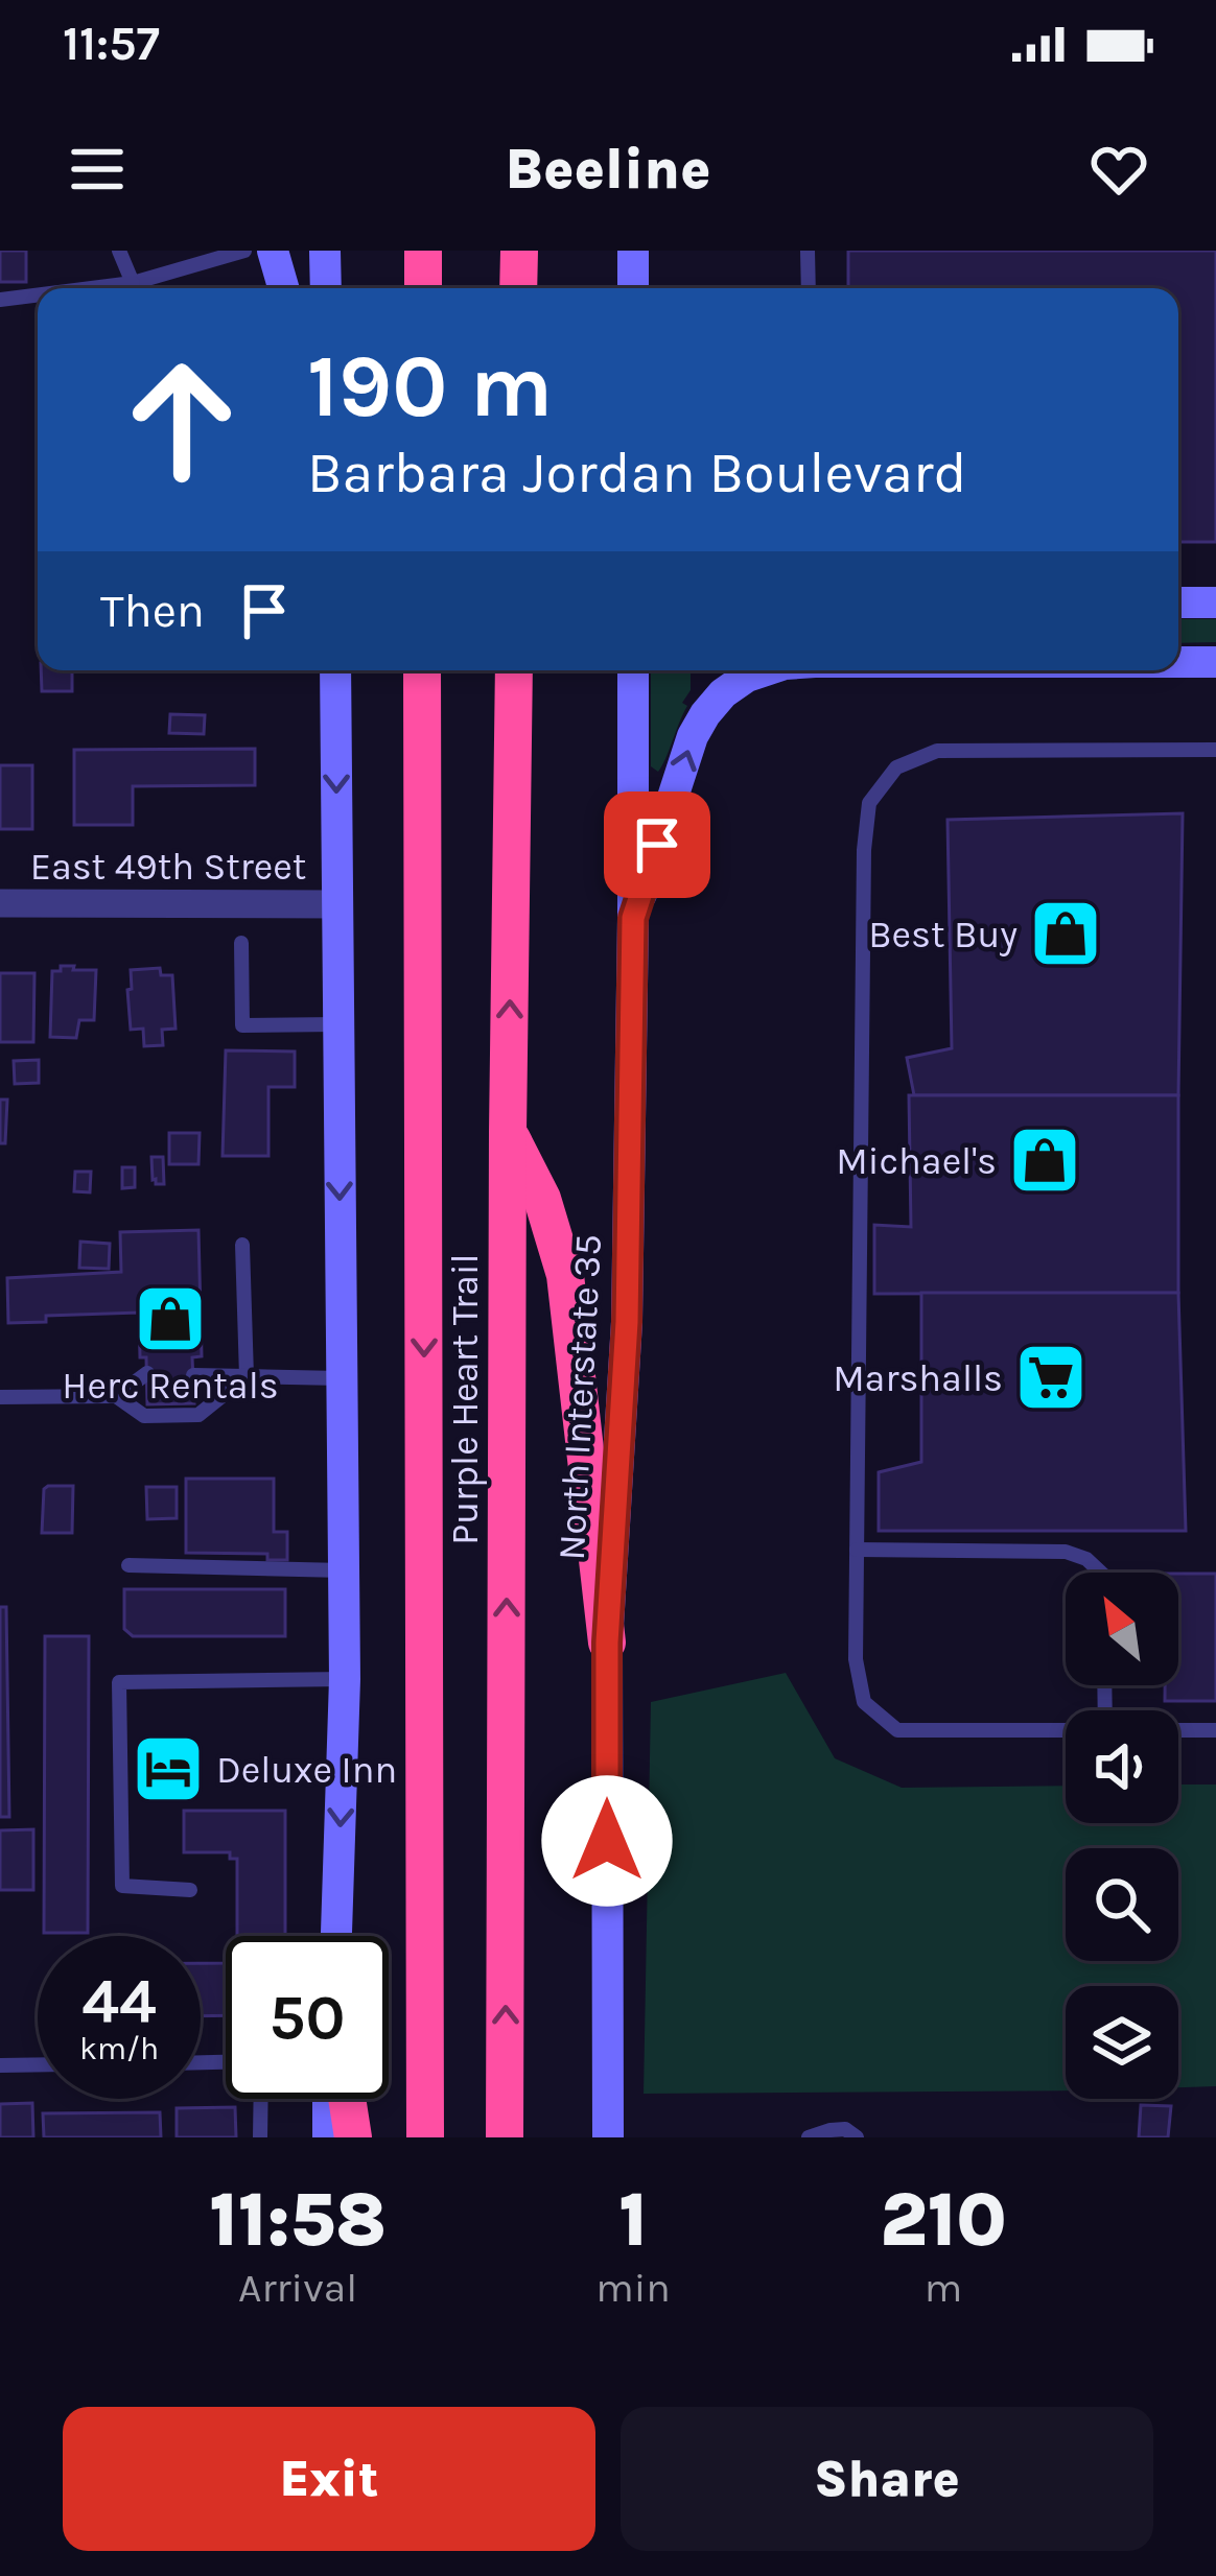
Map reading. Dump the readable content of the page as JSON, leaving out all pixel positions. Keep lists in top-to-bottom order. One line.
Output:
{"streets":{"highway":["Purple Heart Trail"],"main road":["North Interstate 35"],"street":["East 49th Street"]},"places":{"shop":["Best Buy","Michael's","Herc Rentals"],"supermarket":["Marshalls"],"hotel":["Deluxe Inn"]},"north":"top left","page":{"status":"11:57","header":"Beeline","turn":["190 m","Barbara Jordan Boulevard"],"then":"Then","speed":"44 km/h","limit":"50","eta":["11:58","Arrival","1","min","210","m"],"buttons":["Exit","Share"]}}
